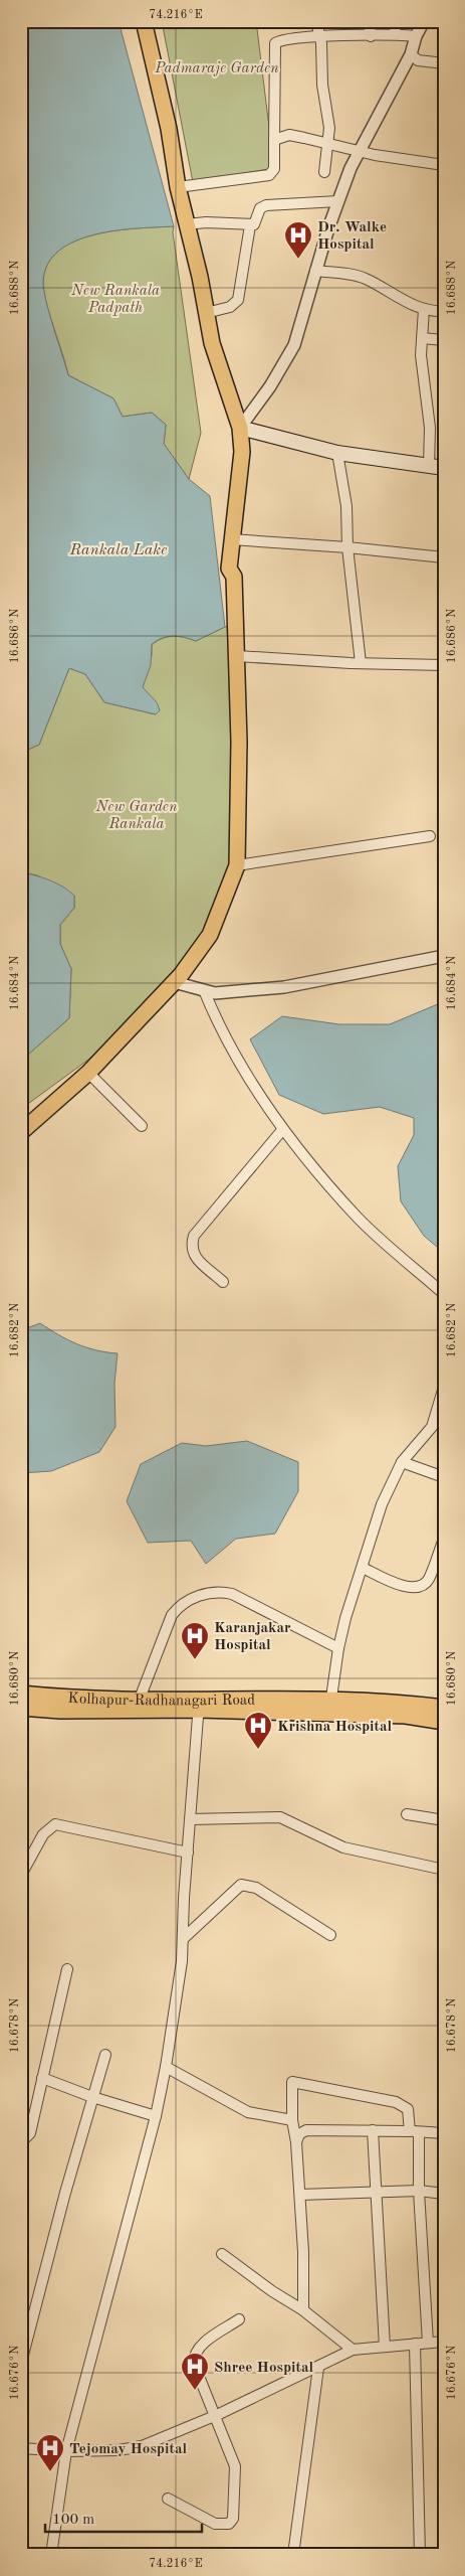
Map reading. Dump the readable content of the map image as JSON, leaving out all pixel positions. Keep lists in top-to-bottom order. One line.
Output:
{"streets":{"main road":["Kolhapur-Radhanagari Road"]},"water":["Rankala Lake"],"parks":["Padmaraje Garden","New Rankala Padpath","New Garden Rankala"],"places":{"hospital":["Dr. Walke Hospital","Karanjakar Hospital","Krishna Hospital","Shree Hospital","Tejomay Hospital"]},"scale_bar":"100 m","coordinates":["74.216°E","16.688°N","16.686°N","16.684°N","16.682°N","16.680°N","16.678°N","16.676°N"]}
